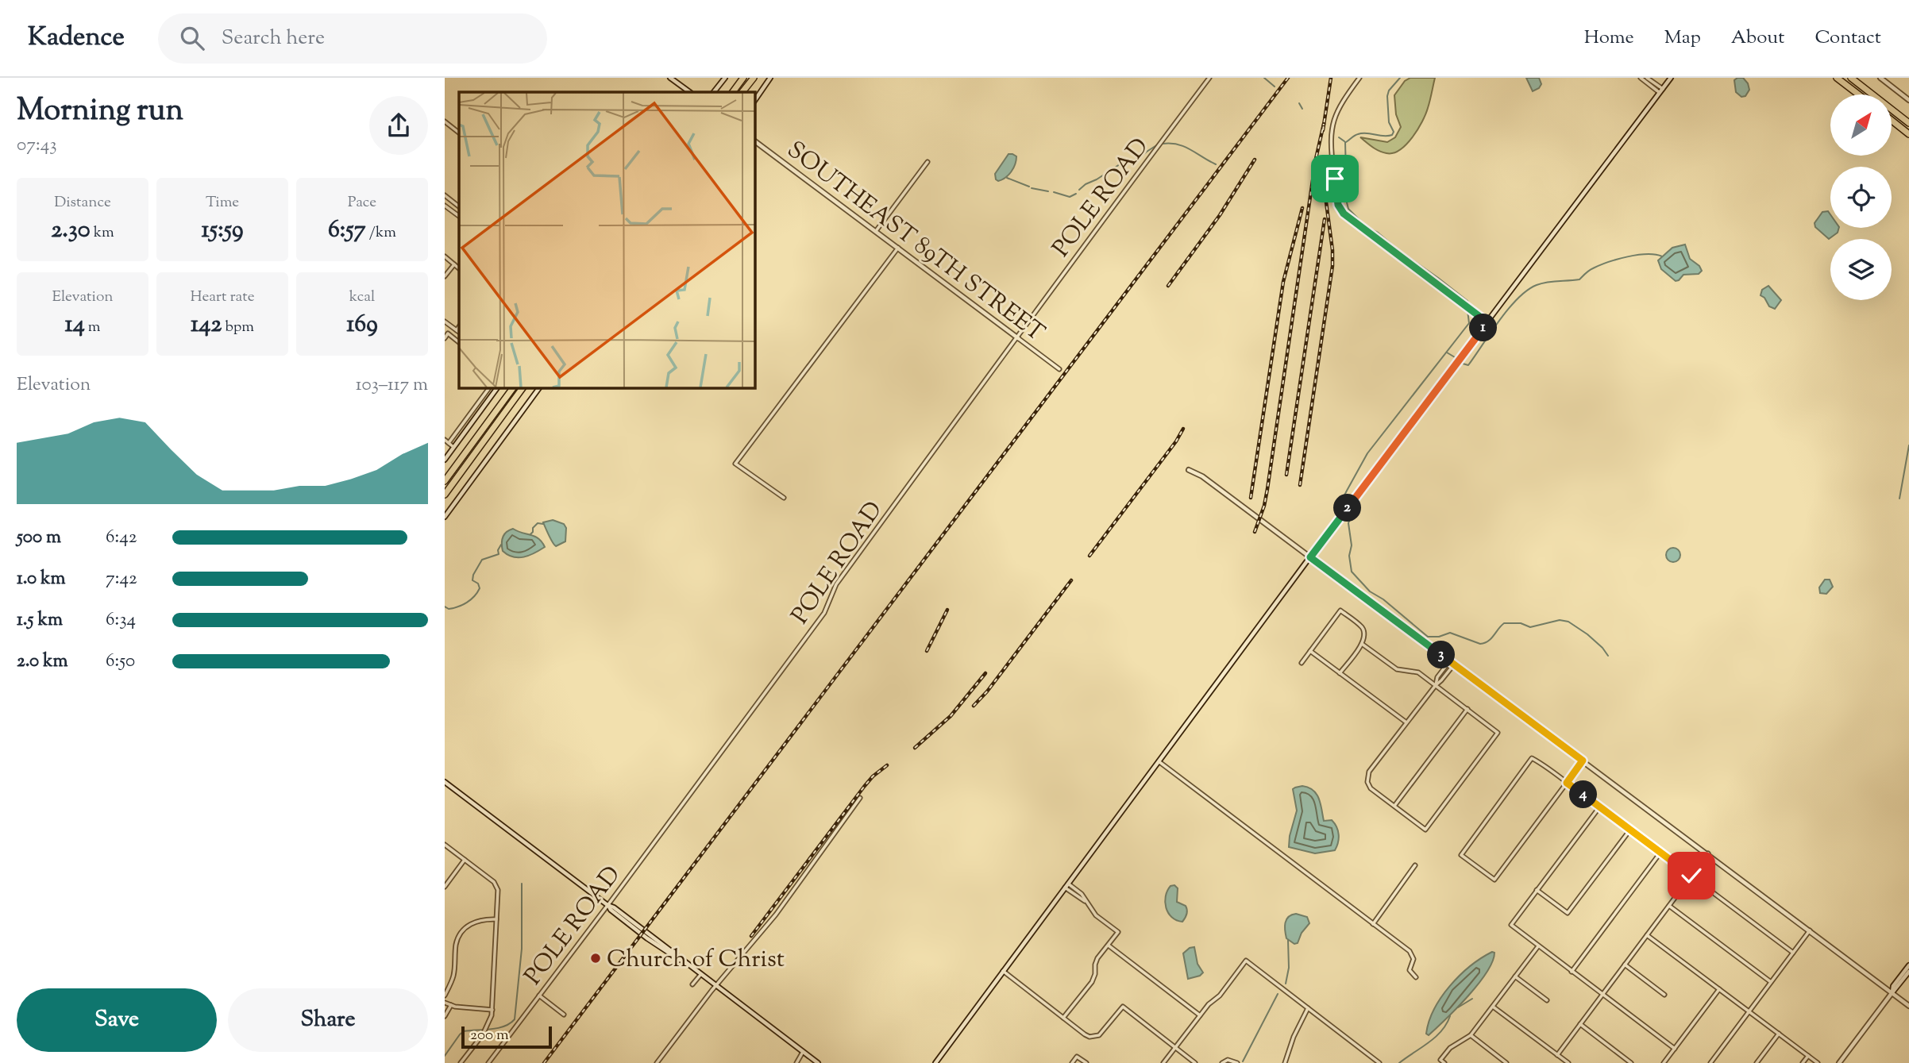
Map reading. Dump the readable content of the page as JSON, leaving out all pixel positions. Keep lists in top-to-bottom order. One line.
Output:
{"streets":{"main road":["SOUTHEAST 89TH STREET"],"street":["POLE ROAD"]},"crossings":[["POLE ROAD","SOUTHEAST 89TH STREET"]],"places":["Church of Christ"],"scale_bar":"200 m","north":"top right","page":{"header":"Kadence","search":"Search here","nav":["Home","Map","About","Contact"],"heading":["Morning run","07:43"],"stats":[["Distance","2.30 km"],["Time","15:59"],["Pace","6:57 /km"],["Elevation","14 m"],["Heart rate","142 bpm"],["kcal","169"]],"pins":["1","2","3","4"],"chart":["Elevation","103–117 m"],"list":[{"name":"500 m","note":"6:42"},{"name":"1.0 km","note":"7:42"},{"name":"1.5 km","note":"6:34"},{"name":"2.0 km","note":"6:50"}],"buttons":["Save","Share"],"scale":"200 m"}}
